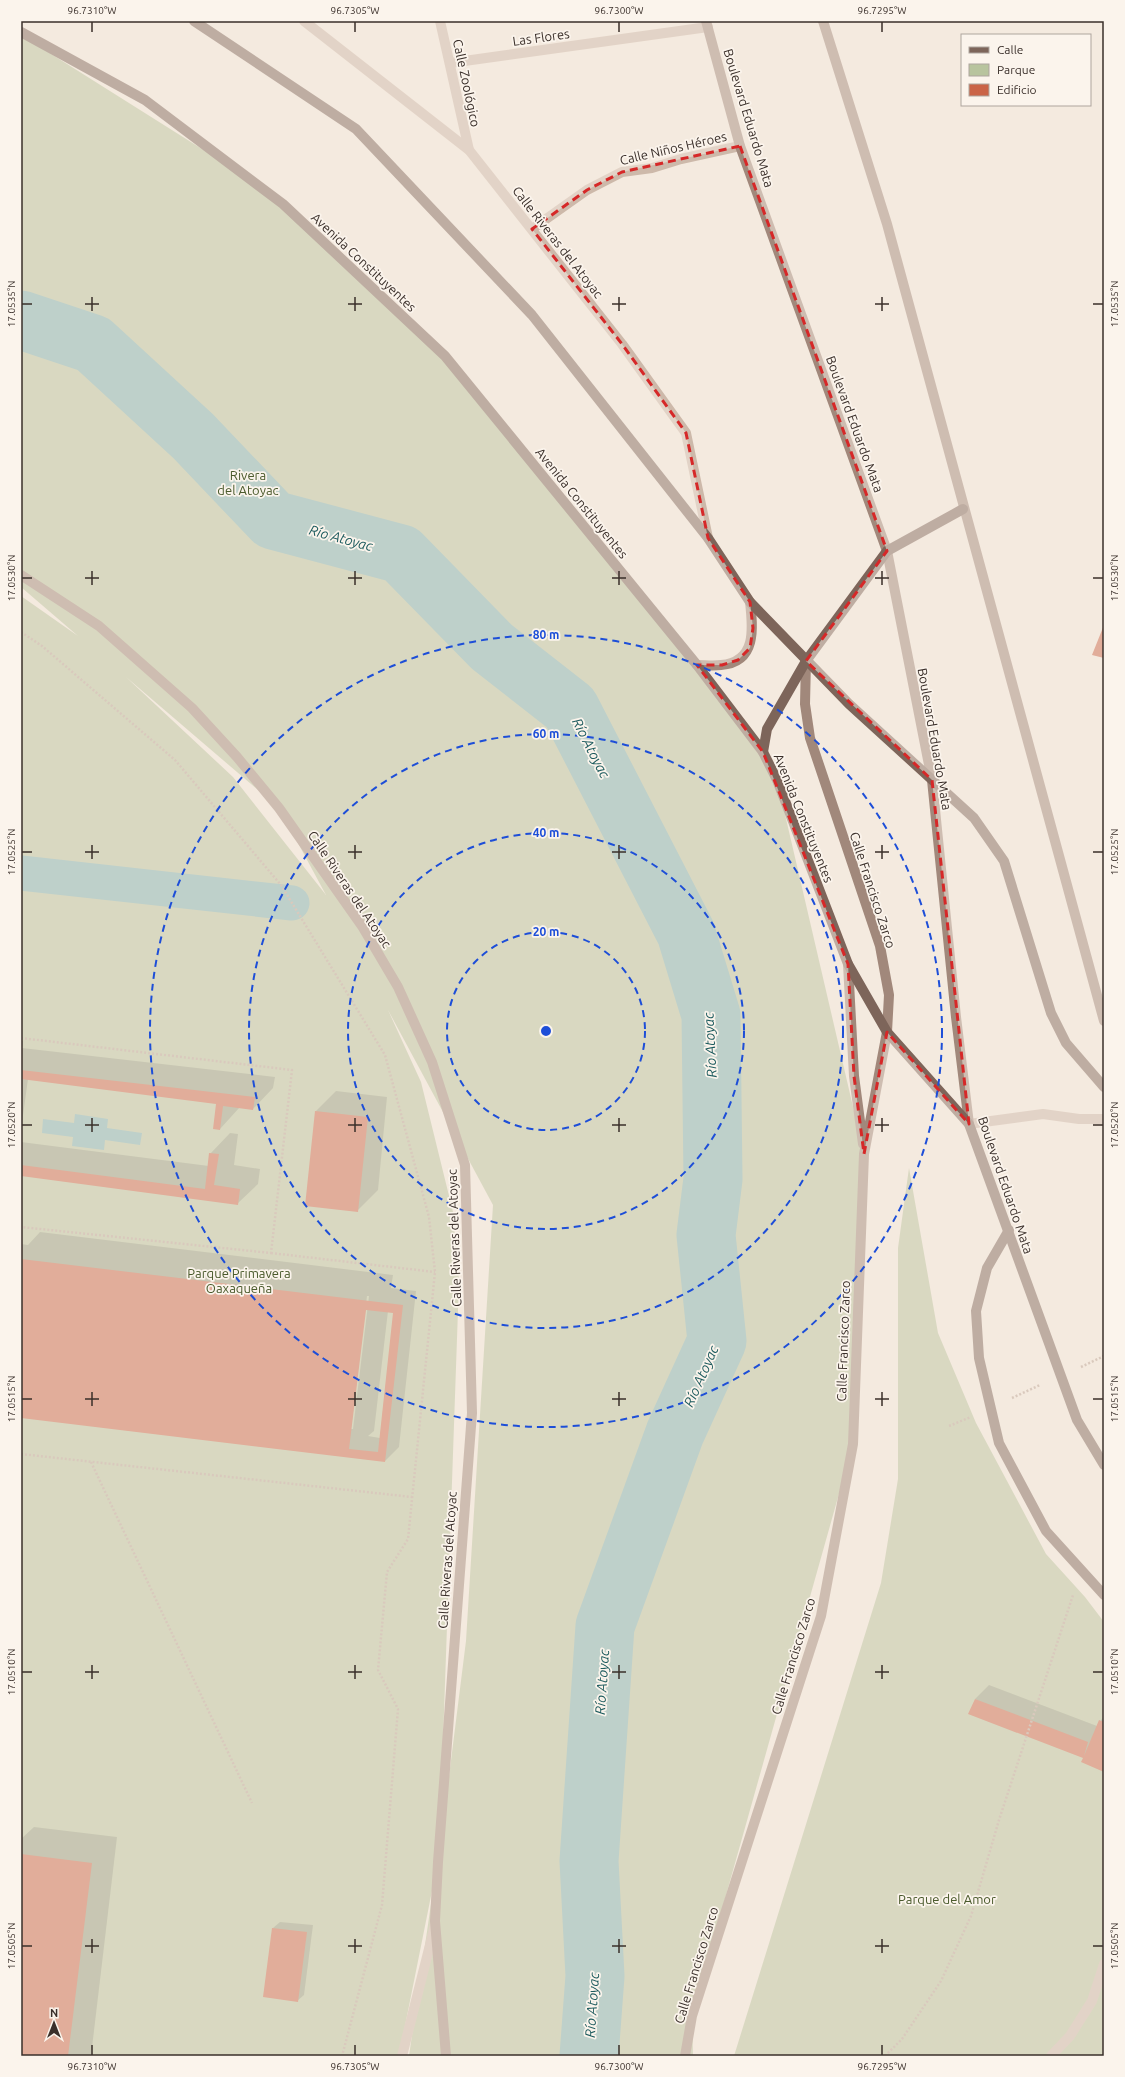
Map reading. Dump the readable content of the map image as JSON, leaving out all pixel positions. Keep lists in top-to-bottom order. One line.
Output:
{"streets":{"main road":["Boulevard Eduardo Mata","Avenida Constituyentes"],"street":["Las Flores","Calle Zoológico","Calle Niños Héroes","Calle Riveras del Atoyac","Calle Francisco Zarco"]},"crossings":[["Las Flores","Calle Zoológico"],["Las Flores","Boulevard Eduardo Mata"],["Calle Zoológico","Calle Riveras del Atoyac"],["Boulevard Eduardo Mata","Calle Niños Héroes"],["Boulevard Eduardo Mata","Avenida Constituyentes"],["Calle Niños Héroes","Calle Riveras del Atoyac"],["Avenida Constituyentes","Calle Francisco Zarco"]],"water":["Río Atoyac"],"parks":["Rivera del Atoyac","Parque Primavera Oaxaqueña","Parque del Amor"],"legend":["Calle","Parque","Edificio"],"north":"top","coordinates":["96.7310°W","96.7305°W","96.7300°W","96.7295°W","17.0535°N","17.0530°N","17.0525°N","17.0520°N","17.0515°N","17.0510°N","17.0505°N"],"rings":["80 m","60 m","40 m","20 m"]}
